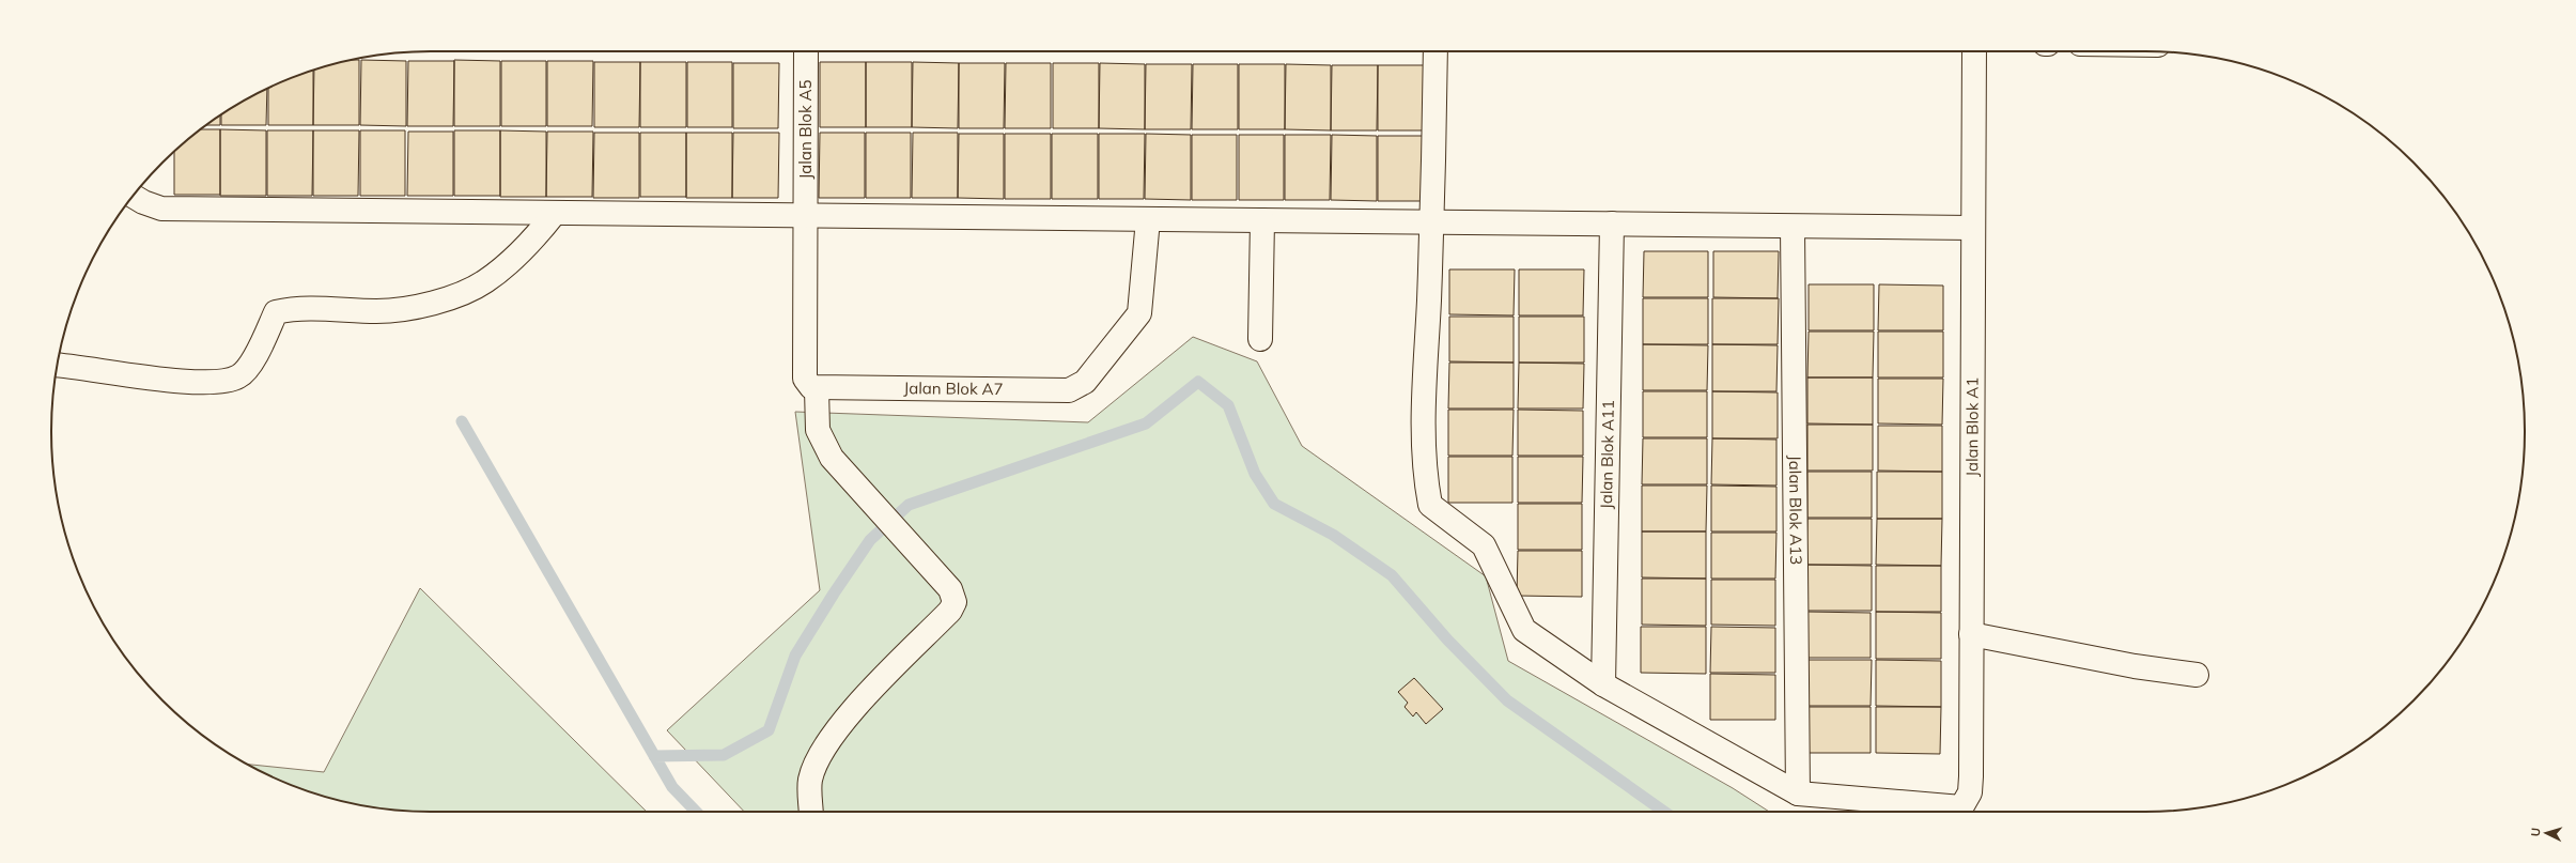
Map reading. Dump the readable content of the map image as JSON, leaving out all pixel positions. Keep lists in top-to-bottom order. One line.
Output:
{"streets":{"street":["Jalan Blok A5","Jalan Blok A7","Jalan Blok A1","Jalan Blok A11","Jalan Blok A13"]},"crossings":[["Jalan Blok A1","Jalan Blok A13"]],"north":"left"}
